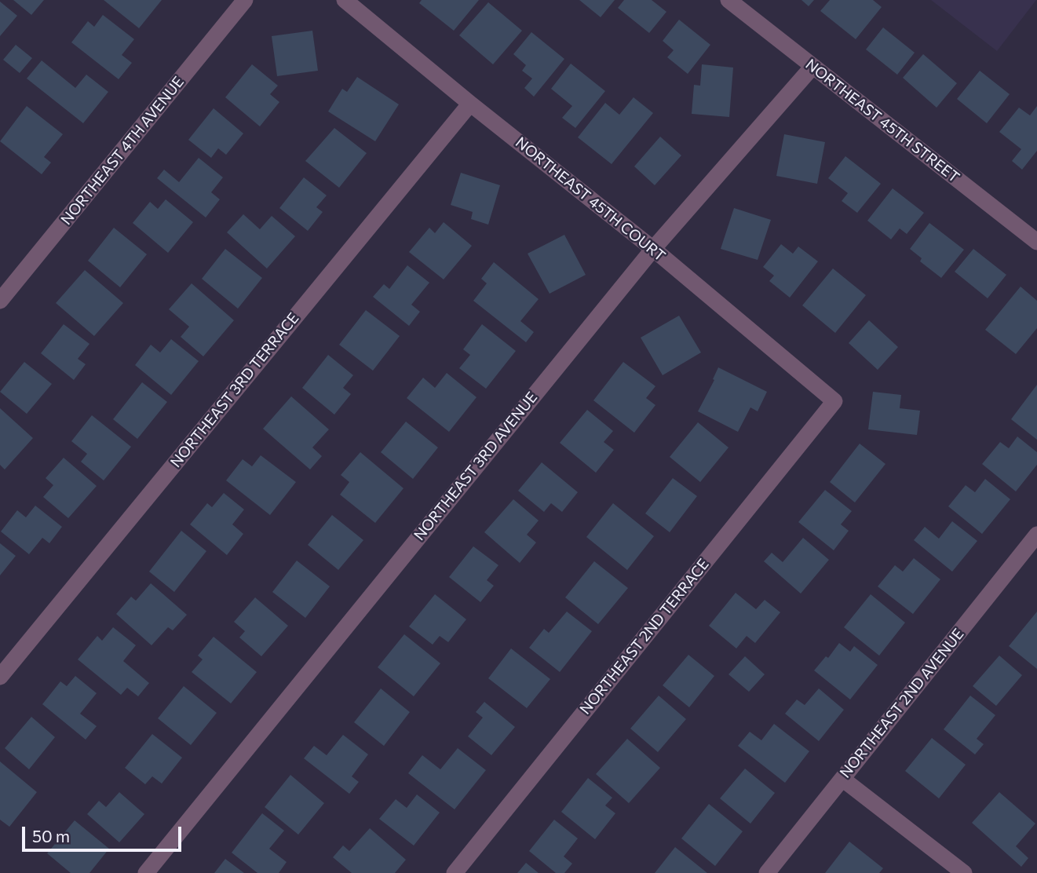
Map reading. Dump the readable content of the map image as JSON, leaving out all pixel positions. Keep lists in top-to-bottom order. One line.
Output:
{"streets":{"street":["NORTHEAST 45TH STREET","NORTHEAST 4TH AVENUE","NORTHEAST 45TH COURT","NORTHEAST 3RD TERRACE","NORTHEAST 3RD AVENUE","NORTHEAST 2ND TERRACE","NORTHEAST 2ND AVENUE"]},"crossings":[["NORTHEAST 45TH STREET","NORTHEAST 3RD AVENUE"],["NORTHEAST 45TH COURT","NORTHEAST 3RD TERRACE"],["NORTHEAST 45TH COURT","NORTHEAST 3RD AVENUE"],["NORTHEAST 45TH COURT","NORTHEAST 2ND TERRACE"]],"scale_bar":"50 m"}
